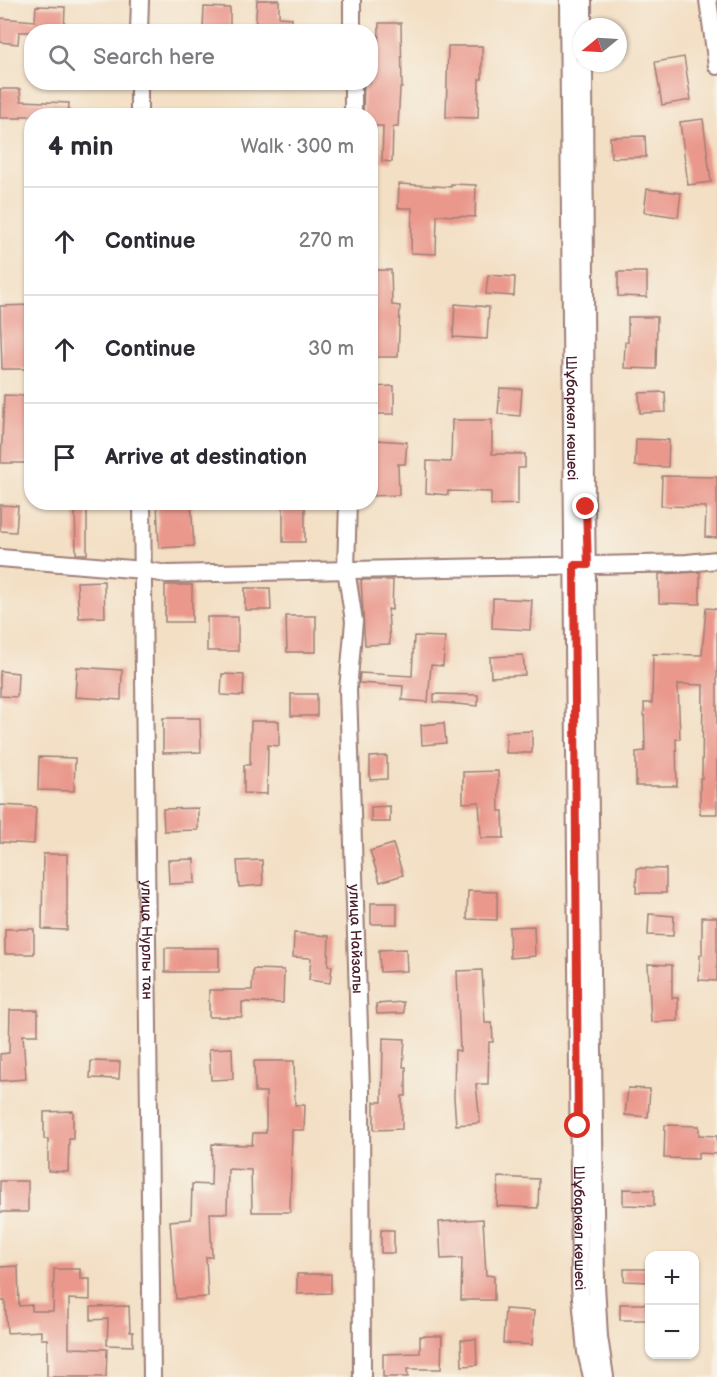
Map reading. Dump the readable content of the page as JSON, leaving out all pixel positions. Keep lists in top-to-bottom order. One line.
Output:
{"streets":{"street":["Шұбаркөл көшесі","улица Найзалы","улица Нурлы тан"]},"north":"left","page":{"search":"Search here","heading":["4 min","Walk · 300 m"],"list":[["Continue","270 m"],["Continue","30 m"],"Arrive at destination"],"map_buttons":["+","−"]}}
